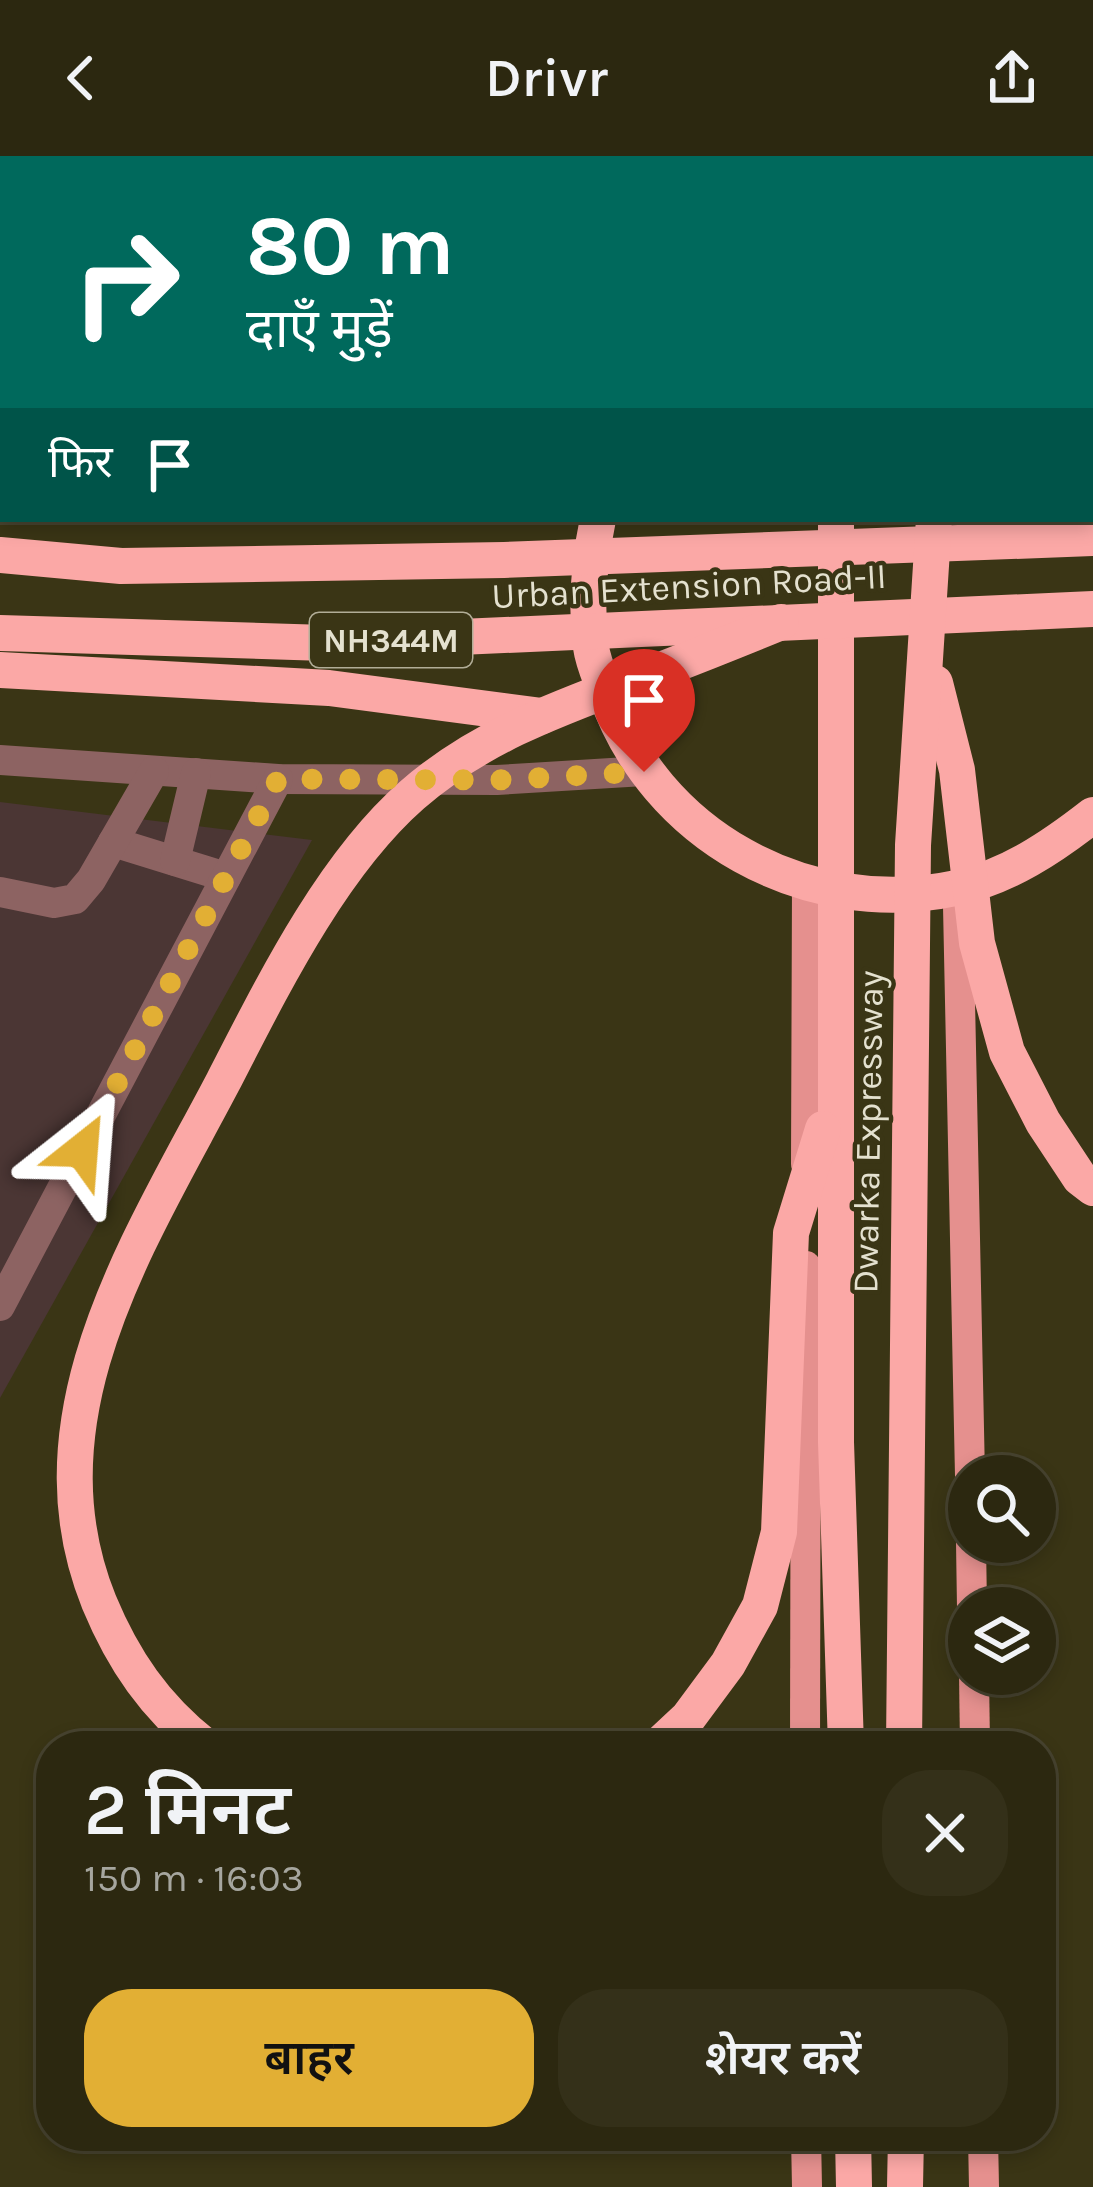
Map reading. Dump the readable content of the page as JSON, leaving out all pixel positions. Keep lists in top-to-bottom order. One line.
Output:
{"streets":{"highway":["Urban Extension Road-II","NH344M","Dwarka Expressway"]},"page":{"header":"Drivr","turn":["80 m","दाएँ मुड़ें"],"then":"फिर","heading":["2 मिनट","150 m · 16:03"],"buttons":["बाहर","शेयर करें"]}}
